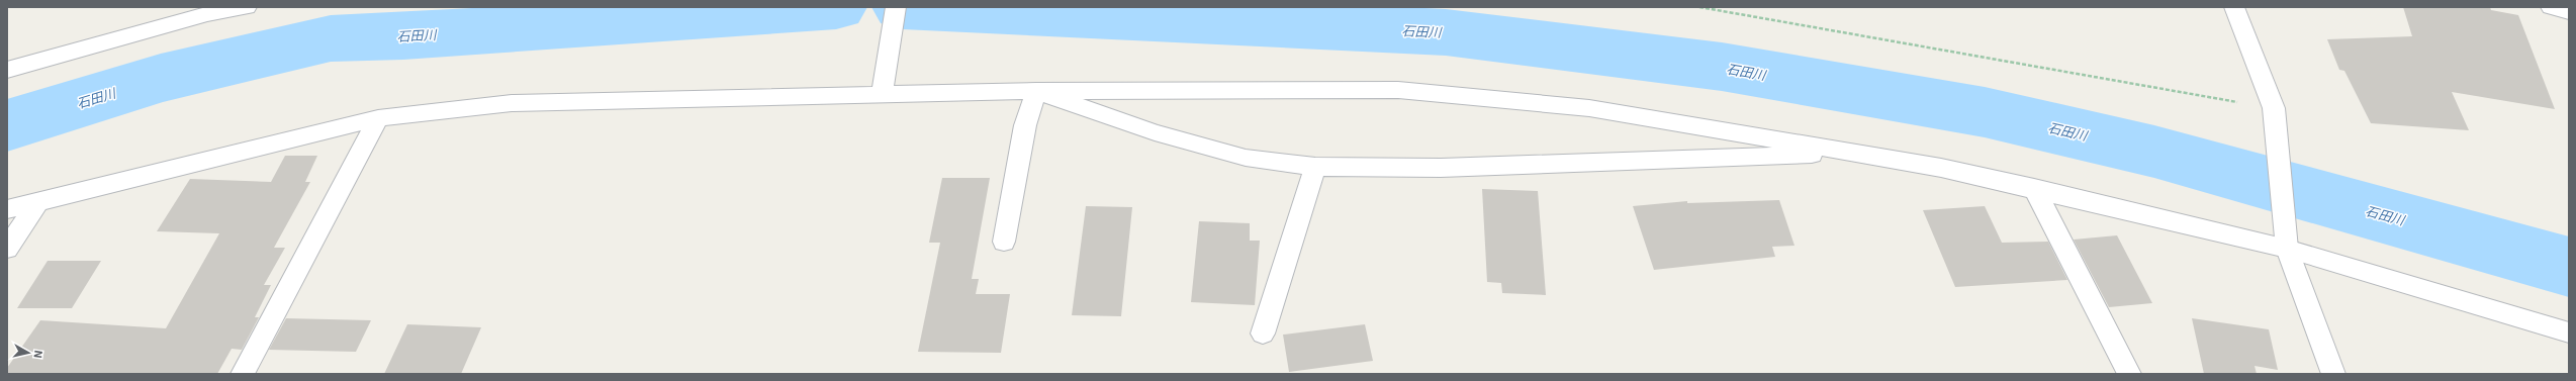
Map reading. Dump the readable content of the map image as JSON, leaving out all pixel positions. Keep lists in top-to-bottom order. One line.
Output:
{"water":["石田川"],"north":"right"}
